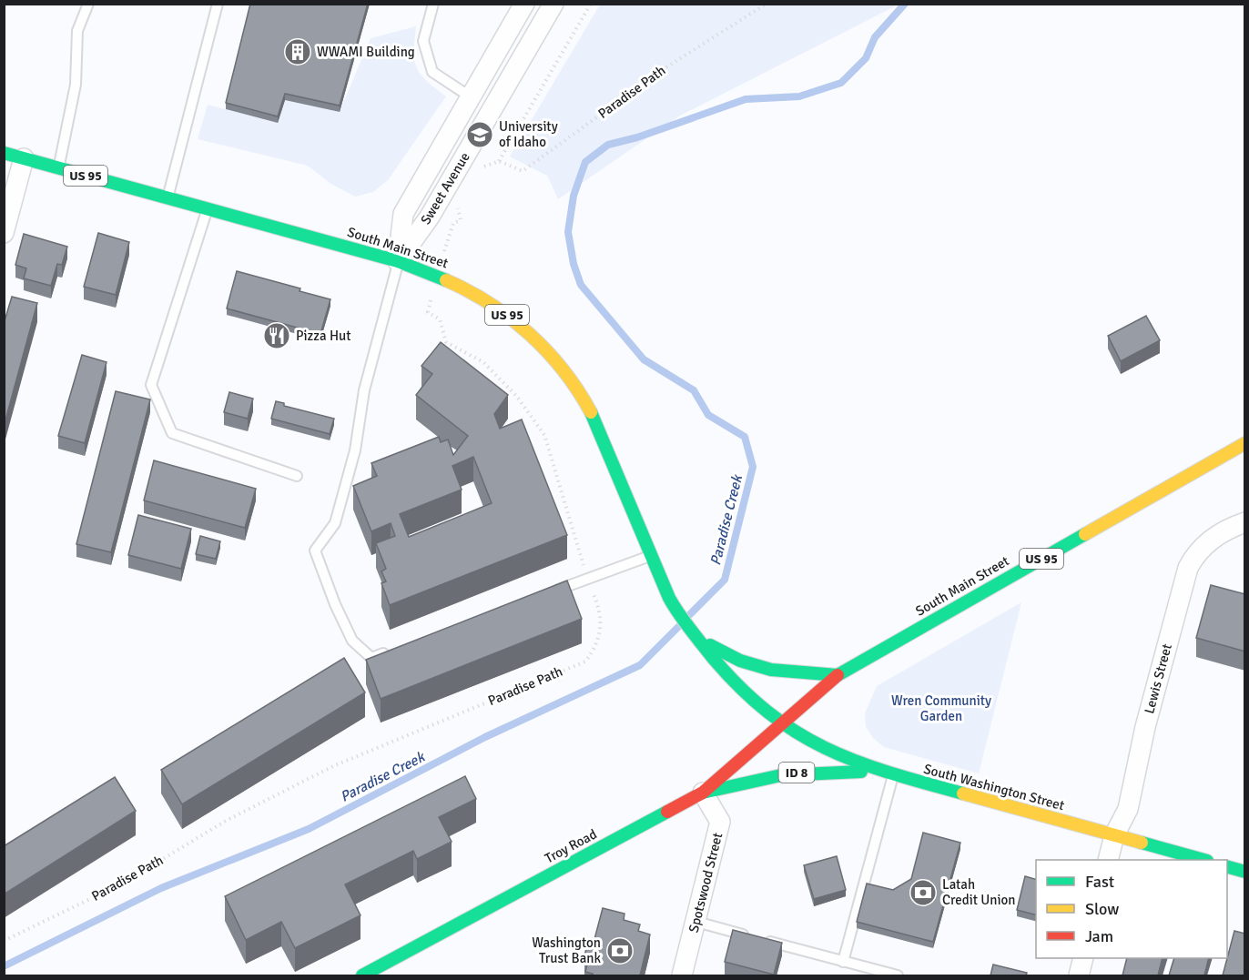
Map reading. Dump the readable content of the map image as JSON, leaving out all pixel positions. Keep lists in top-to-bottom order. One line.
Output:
{"streets":{"main road":["US 95","South Main Street","ID 8","South Washington Street","Troy Road"],"street":["Sweet Avenue","Lewis Street","Spotswood Street"],"path":["Paradise Path"]},"crossings":[["Paradise Path","South Main Street"],["Sweet Avenue","South Main Street"],["South Main Street","South Washington Street"],["South Main Street","Troy Road"],["Lewis Street","South Washington Street"],["ID 8","South Washington Street"],["ID 8","Troy Road"],["ID 8","Spotswood Street"],["South Washington Street","Troy Road"],["Troy Road","Spotswood Street"]],"water":["Paradise Creek"],"parks":["Wren Community Garden"],"places":{"building":["WWAMI Building"],"school or university":["University of Idaho"],"restaurant":["Pizza Hut"],"bank":["Latah Credit Union","Washington Trust Bank"]},"legend":["Fast","Slow","Jam"]}
